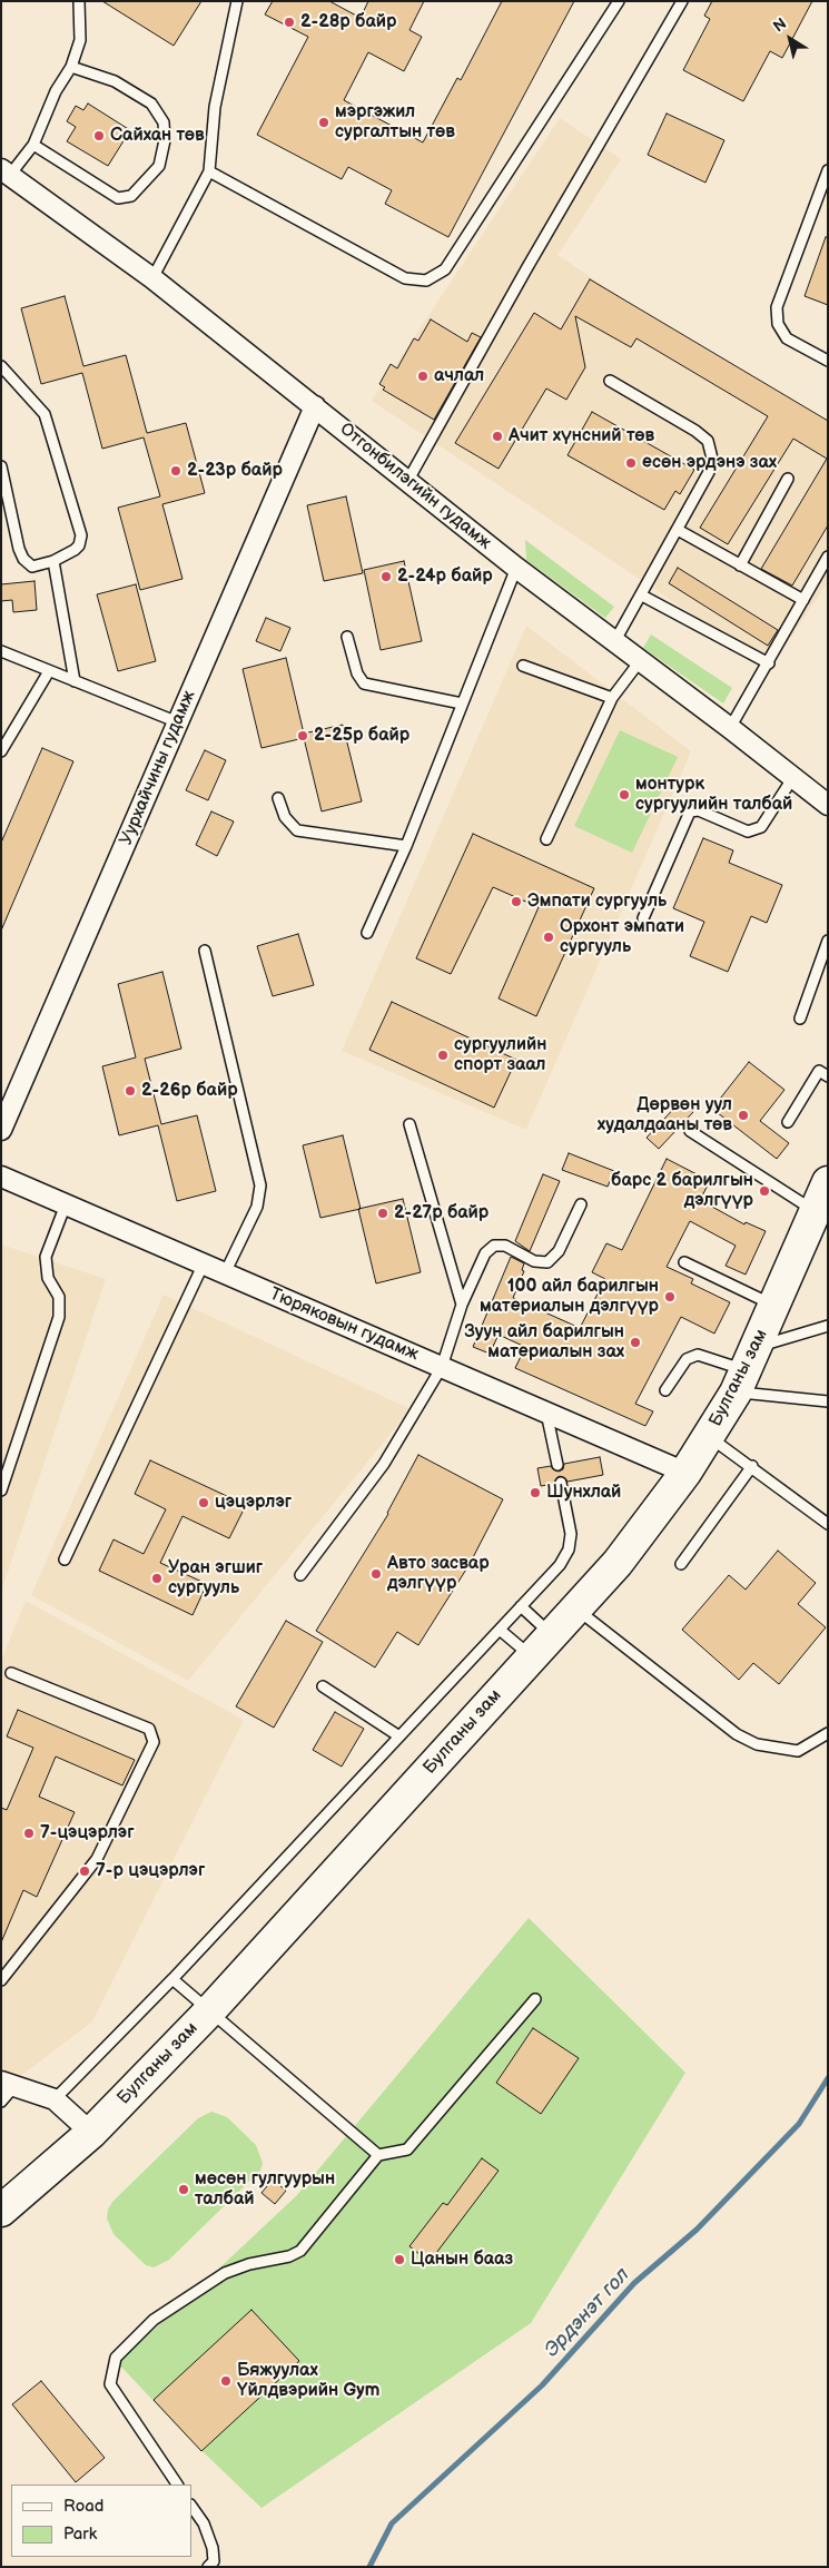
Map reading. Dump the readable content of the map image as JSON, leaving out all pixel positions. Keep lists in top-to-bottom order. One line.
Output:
{"streets":{"highway":["Булганы зам"],"street":["Отгонбилэгийн гудамж","Уурхайчины гудамж","Тюряковын гудамж"]},"crossings":[["Отгонбилэгийн гудамж","Уурхайчины гудамж"],["Тюряковын гудамж","Булганы зам"]],"water":["Эрдэнэт гол"],"places":["2-28р байр","мэргэжил сургалтын төв","Сайхан төв","ачлал","Ачит хүнсний төв","есөн эрдэнэ зах","2-23р байр","2-24р байр","2-25р байр","монтурк сургуулийн талбай","Эмпати сургууль","Орхонт эмпати сургууль","сургуулийн спорт заал","2-26р байр","Дөрвөн уул худалдааны төв","барс 2 барилгын дэлгүүр","2-27р байр","100 айл барилгын материалын дэлгүүр","Зуун айл барилгын материалын зах","Шунхлай","цэцэрлэг","Авто засвар дэлгүүр","Уран эгшиг сургууль","7-цэцэрлэг","7-р цэцэрлэг","мөсөн гулгуурын талбай","Цанын бааз","Бяжуулах Үйлдвэрийн Gym"],"legend":["Road","Park"],"north":"top left"}
